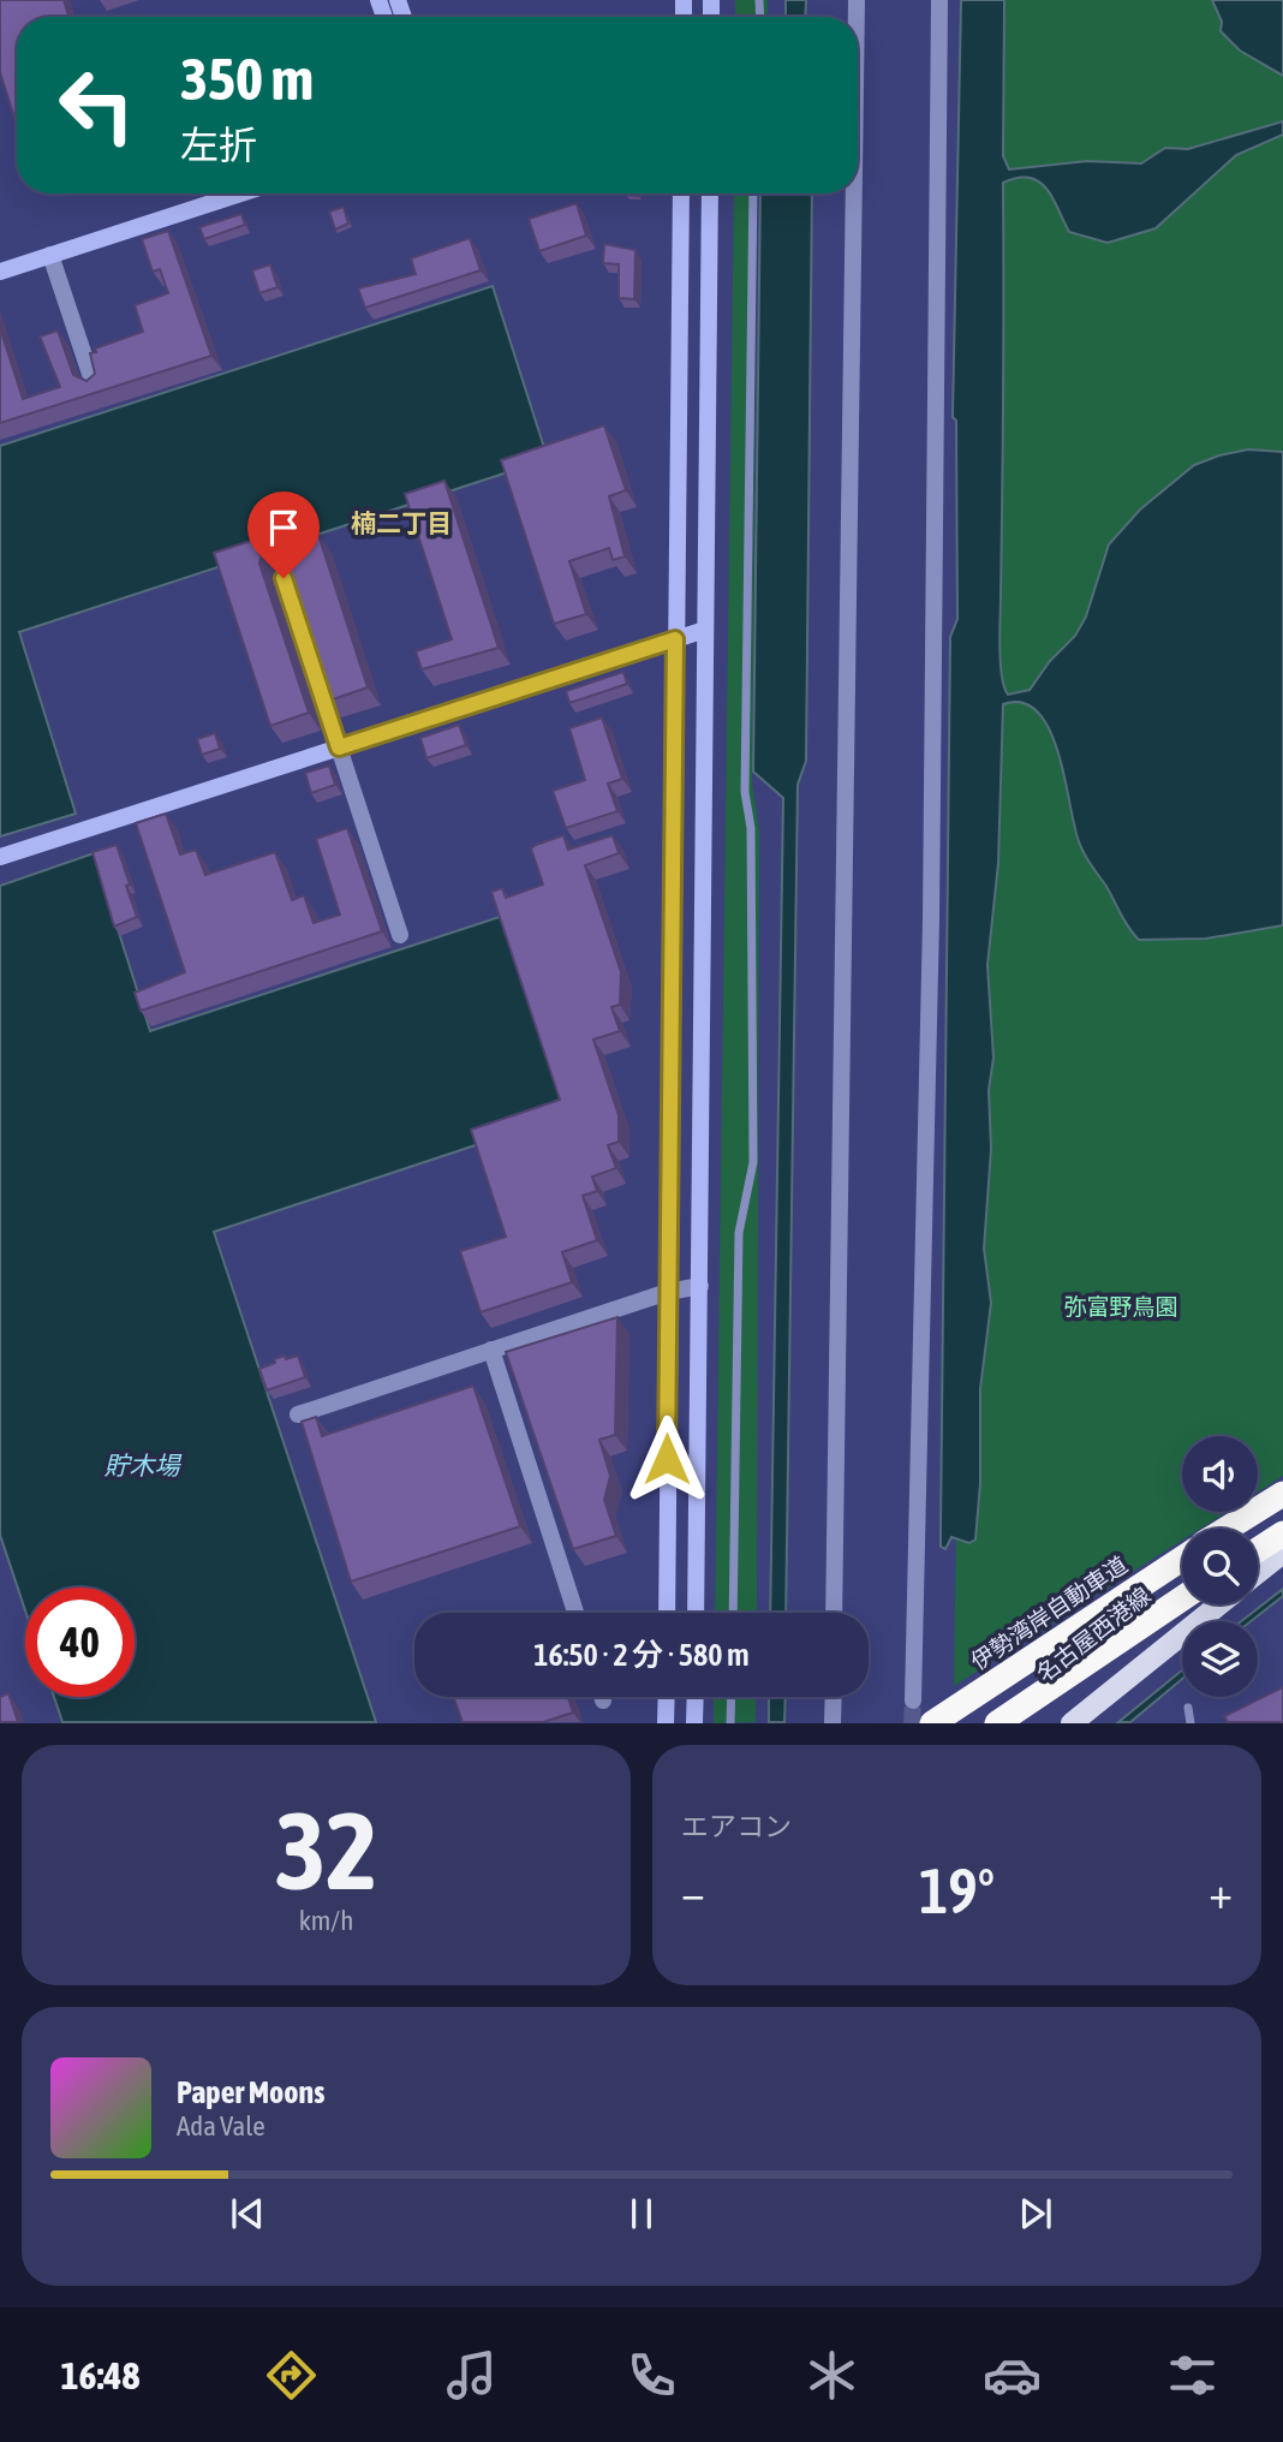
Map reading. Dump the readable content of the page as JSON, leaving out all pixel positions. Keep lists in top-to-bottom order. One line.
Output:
{"streets":{"highway":["伊勢湾岸自動車道"],"main road":["名古屋西港線"]},"districts":["楠二丁目"],"water":["貯木場"],"parks":["弥富野鳥園"],"page":{"turn":["350 m","左折"],"limit":"40","trip":"16:50 · 2 分 · 580 m","tile":[["32","km/h"],"エアコン"],"heat":["−","19°","+"],"song":["Paper Moons","Ada Vale"],"tabs":"16:48"}}
